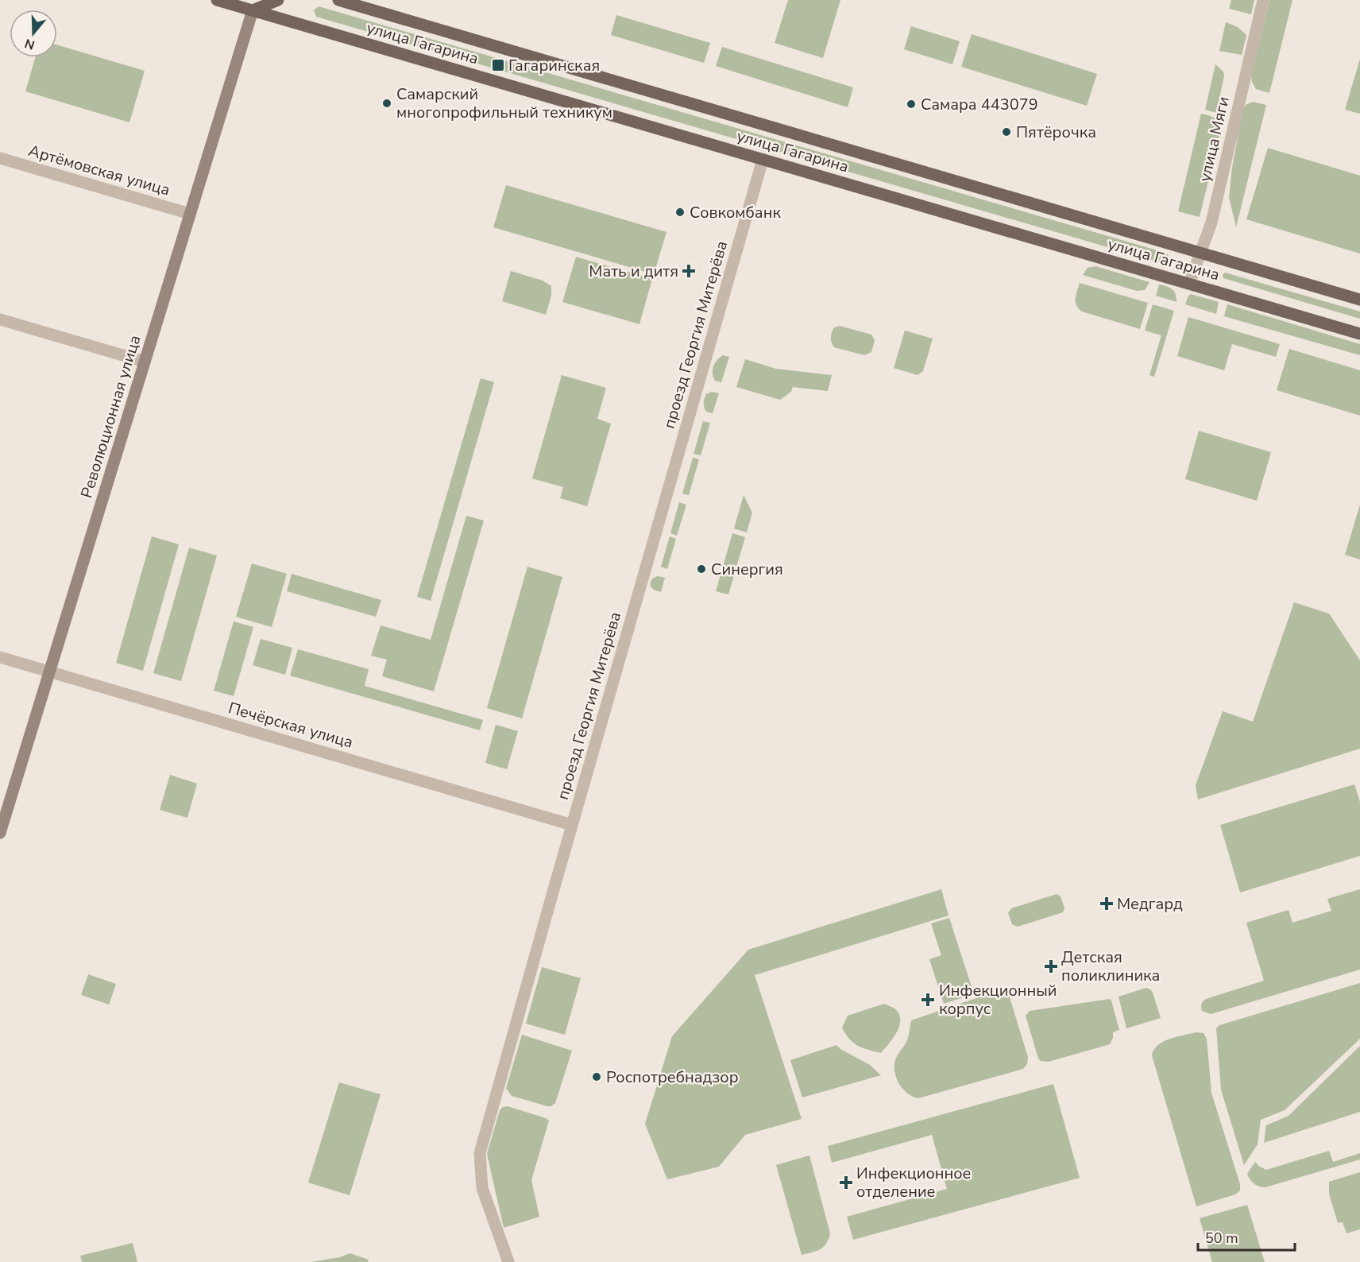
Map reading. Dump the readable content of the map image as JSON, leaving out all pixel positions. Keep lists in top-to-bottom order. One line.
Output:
{"streets":{"main road":["улица Гагарина","Революционная улица"],"street":["улица Мяги","Артёмовская улица","проезд Георгия Митерёва","Печёрская улица"]},"crossings":[["улица Гагарина","улица Мяги"],["улица Гагарина","проезд Георгия Митерёва"],["улица Гагарина","Революционная улица"],["Артёмовская улица","Революционная улица"],["проезд Георгия Митерёва","Печёрская улица"],["Революционная улица","Печёрская улица"]],"places":{"transit":["Гагаринская"],"other":["Самарский многопрофильный техникум","Самара 443079","Пятёрочка","Совкомбанк","Синергия","Роспотребнадзор"],"health":["Мать и дитя","Медгард","Детская поликлиника","Инфекционный корпус","Инфекционное отделение"]},"scale_bar":"50 m","north":"bottom"}
